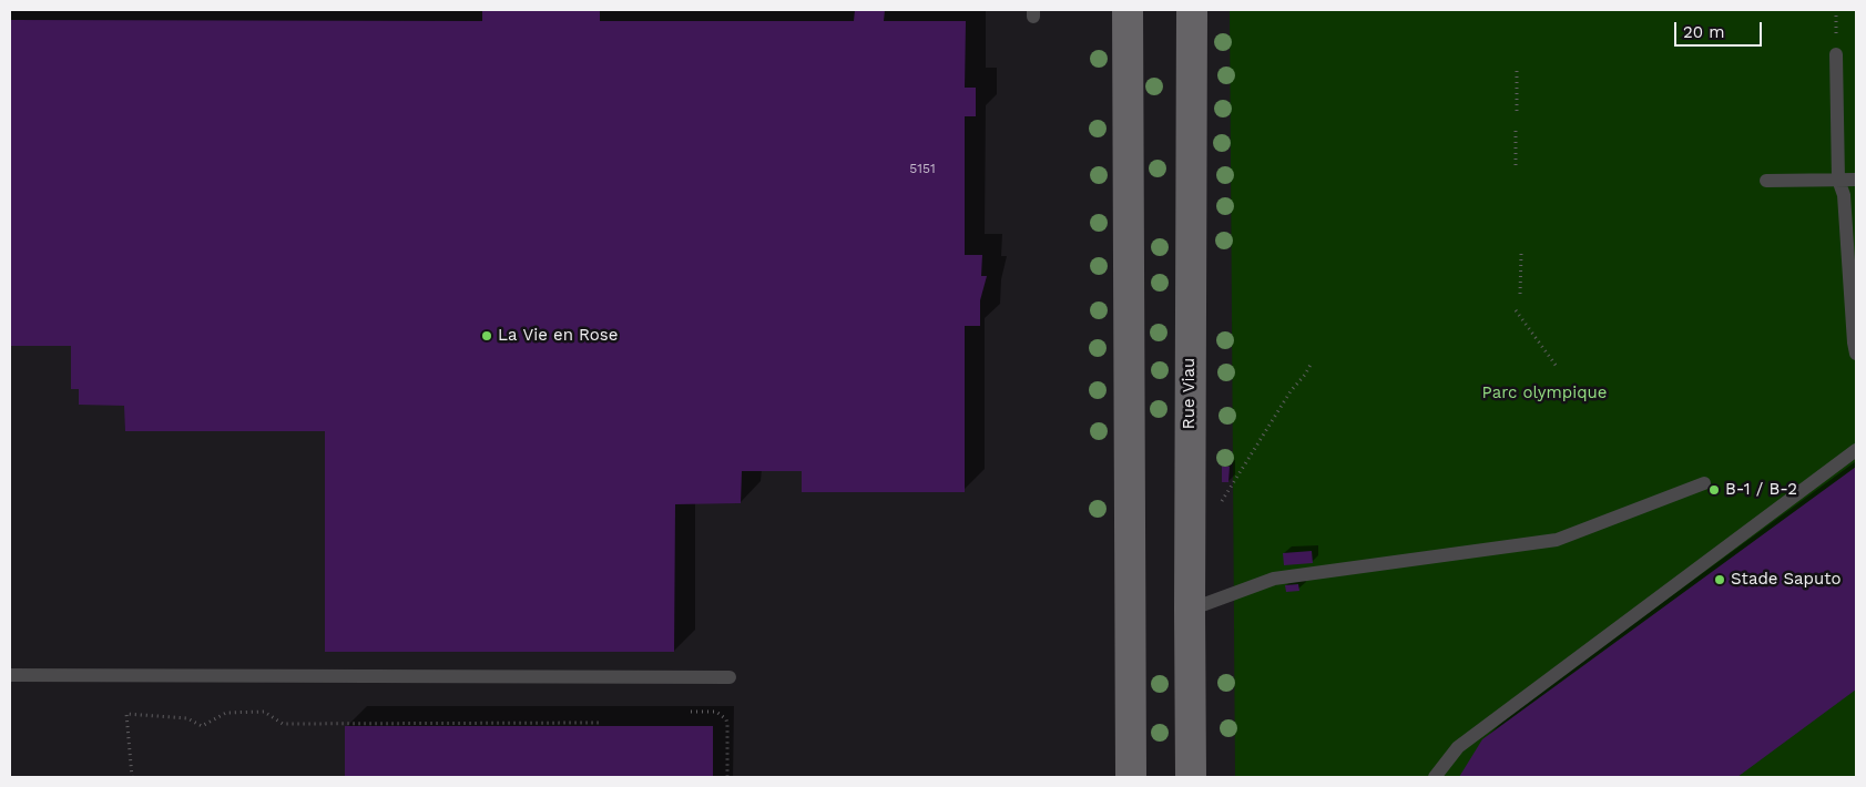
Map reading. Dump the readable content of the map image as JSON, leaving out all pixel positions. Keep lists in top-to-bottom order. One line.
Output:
{"streets":{"main road":["Rue Viau"]},"parks":["Parc olympique"],"places":["La Vie en Rose","B-1 / B-2","Stade Saputo"],"house_numbers":["5151"],"scale_bar":"20 m"}
